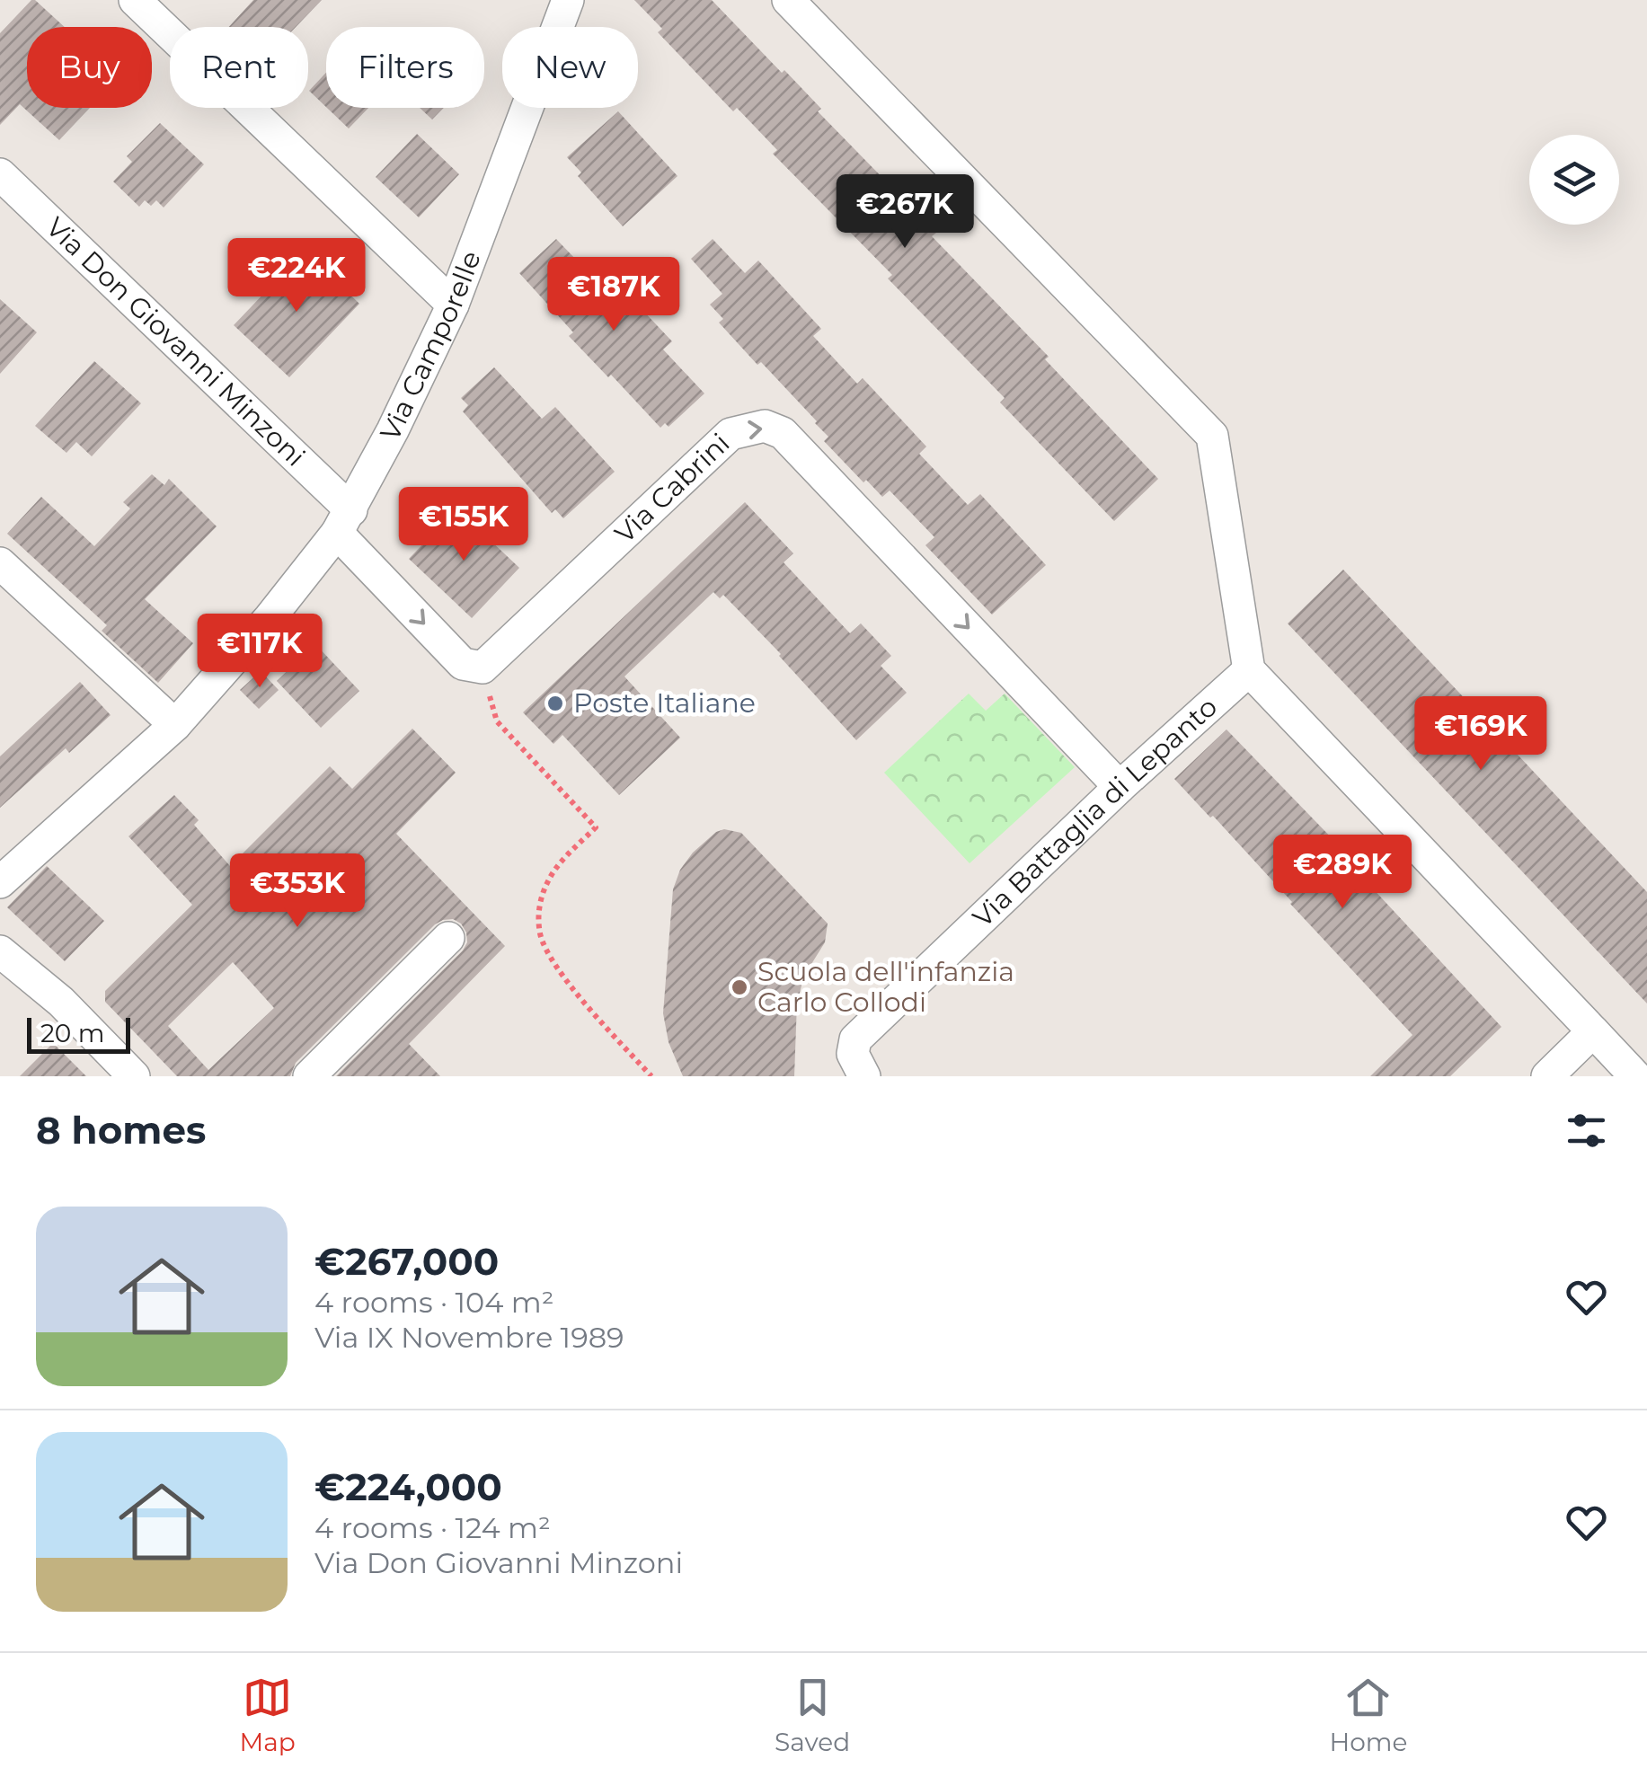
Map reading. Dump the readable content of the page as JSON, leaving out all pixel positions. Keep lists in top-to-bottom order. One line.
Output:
{"streets":{"street":["Via Don Giovanni Minzoni","Via Camporelle","Via Cabrini","Via Battaglia di Lepanto"]},"crossings":[["Via Don Giovanni Minzoni","Via Camporelle"],["Via Cabrini","Via Battaglia di Lepanto"]],"places":["Poste Italiane","Scuola dell'infanzia Carlo Collodi"],"scale_bar":"20 m","page":{"chip":["Buy","Rent","Filters","New"],"price":["€267K","€224K","€187K","€155K","€117K","€169K","€289K","€353K"],"scale":"20 m","heading":"8 homes","list":[{"name":"€267,000","note":"4 rooms · 104 m² · Via IX Novembre 1989"},{"name":"€224,000","note":"4 rooms · 124 m² · Via Don Giovanni Minzoni"}],"tabs":["Map","Saved","Home"]}}
